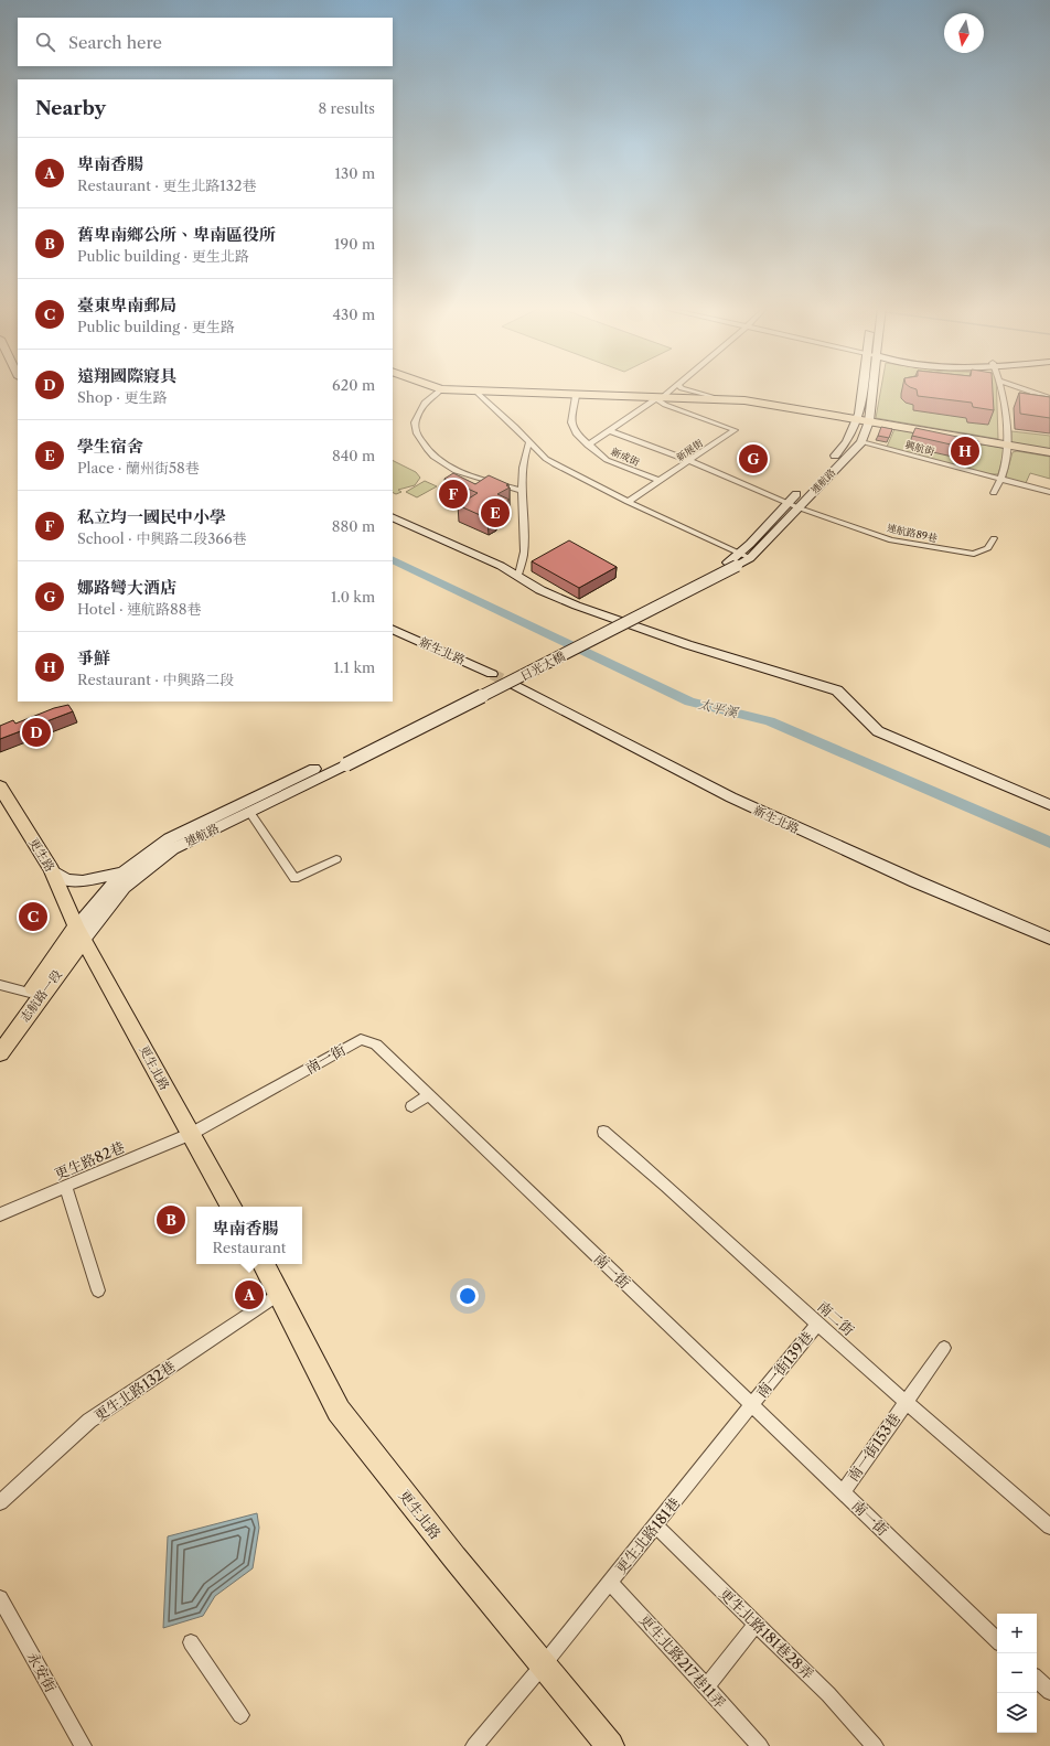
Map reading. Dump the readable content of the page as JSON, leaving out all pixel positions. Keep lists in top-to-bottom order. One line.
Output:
{"streets":{"main road":["更生路","志航路一段","更生北路"],"street":["興航街","新展街","新成街","連航路","連航路89巷","新生北路","日光大橋","南一街","更生路82巷","南二街","南一街139巷","更生北路132巷","南一街153巷","更生北路181巷","更生北路181巷28弄","更生北路217巷11弄","永安街"]},"crossings":[["興航街","連航路"],["新展街","新成街"],["新展街","連航路89巷"],["連航路","連航路89巷"],["連航路","日光大橋"],["連航路","更生路"],["連航路","志航路一段"],["連航路","更生北路"],["更生路","志航路一段"],["更生路","更生北路"],["志航路一段","更生北路"],["南一街","更生北路"],["南一街","更生路82巷"],["南一街","南一街139巷"],["南一街","南一街153巷"],["南一街","更生北路181巷"],["更生北路","更生路82巷"],["更生北路","更生北路132巷"],["更生北路","更生北路181巷"],["南二街","南一街139巷"],["南二街","南一街153巷"],["南一街139巷","更生北路181巷"],["更生北路181巷","更生北路181巷28弄"],["更生北路181巷","更生北路217巷11弄"]],"water":["太平溪"],"north":"bottom","page":{"search":"Search here","heading":["Nearby","8 results"],"list":[{"mark":"A","name":"卑南香腸","note":"Restaurant · 更生北路132巷","value":"130 m"},{"mark":"B","name":"舊卑南鄉公所、卑南區役所","note":"Public building · 更生北路","value":"190 m"},{"mark":"C","name":"臺東卑南郵局","note":"Public building · 更生路","value":"430 m"},{"mark":"D","name":"遠翔國際寢具","note":"Shop · 更生路","value":"620 m"},{"mark":"E","name":"學生宿舍","note":"Place · 蘭州街58巷","value":"840 m"},{"mark":"F","name":"私立均一國民中小學","note":"School · 中興路二段366巷","value":"880 m"},{"mark":"G","name":"娜路彎大酒店","note":"Hotel · 連航路88巷","value":"1.0 km"},{"mark":"H","name":"爭鮮","note":"Restaurant · 中興路二段","value":"1.1 km"}],"pins":["H","G","F","E","D","C","B","A"],"popup":["卑南香腸","Restaurant"],"map_buttons":["+","−"]}}
